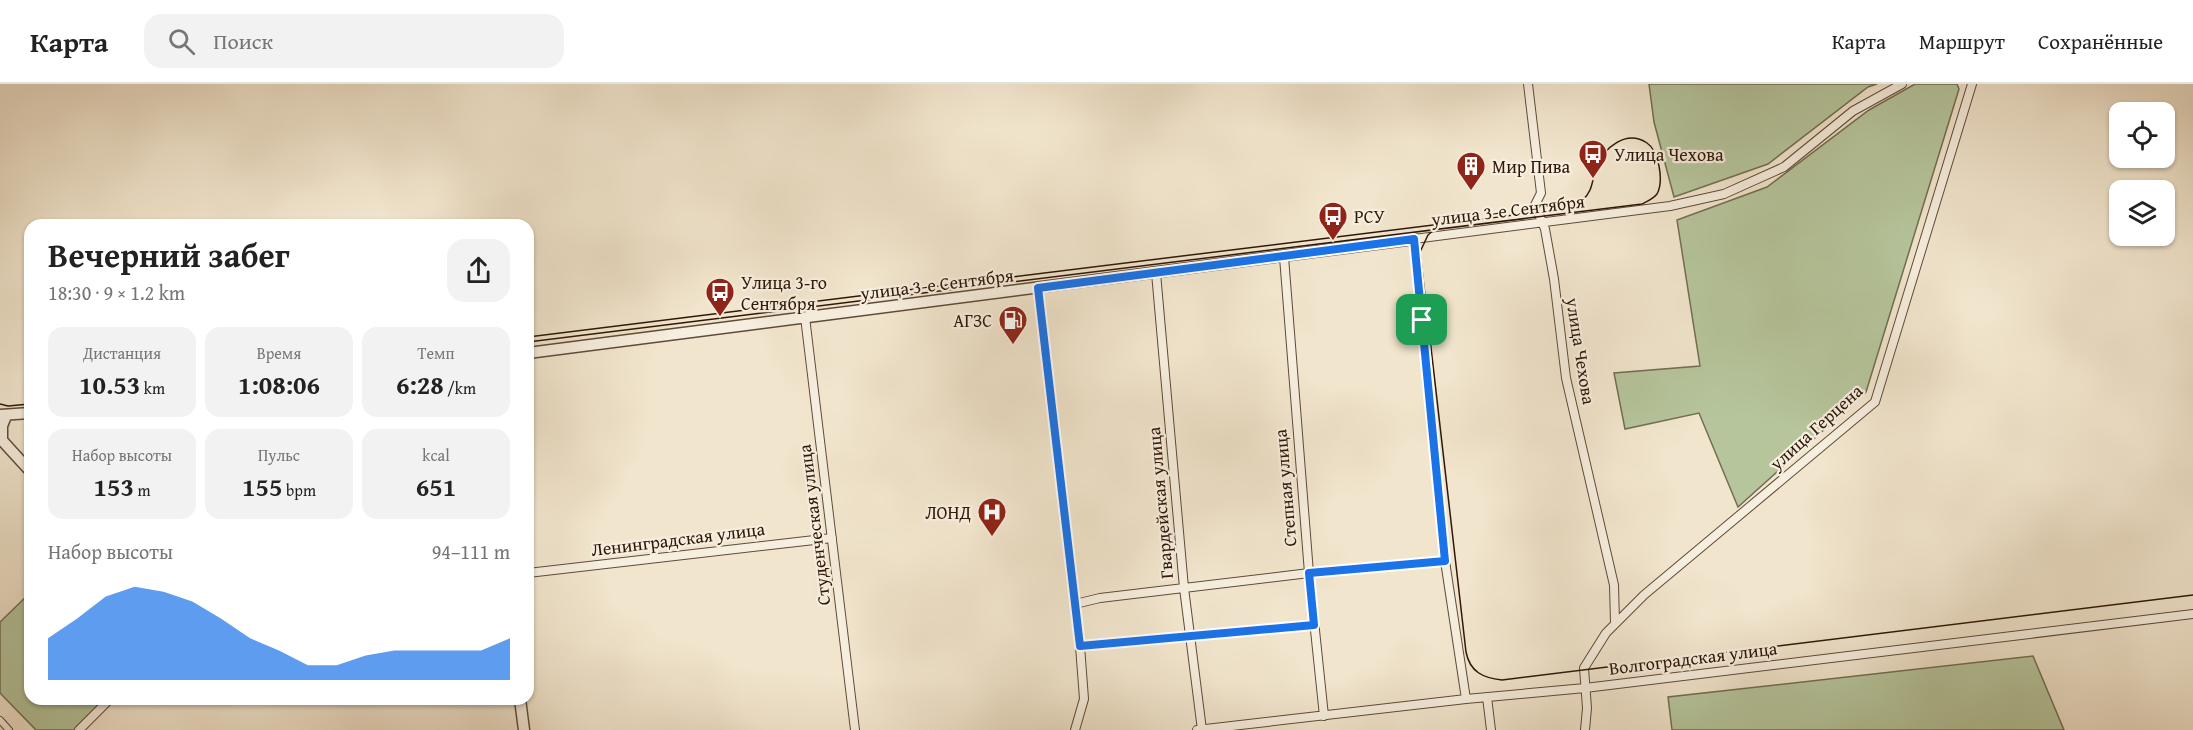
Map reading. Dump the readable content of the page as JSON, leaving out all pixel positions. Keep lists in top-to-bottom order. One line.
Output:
{"streets":{"street":["улица 3-е Сентября","улица Чехова","улица Герцена","Степная улица","Гвардейская улица","Студенческая улица","Ленинградская улица","Волгоградская улица"]},"crossings":[["улица 3-е Сентября","улица Чехова"],["улица 3-е Сентября","Степная улица"],["улица 3-е Сентября","Гвардейская улица"],["улица 3-е Сентября","Студенческая улица"],["улица Чехова","улица Герцена"],["улица Герцена","Волгоградская улица"],["Степная улица","Волгоградская улица"],["Гвардейская улица","Волгоградская улица"],["Студенческая улица","Ленинградская улица"]],"places":{"bus stop":["Улица Чехова","РСУ","Улица 3-го Сентября"],"building":["Мир Пива"],"fuel station":["АГЗС"],"hospital":["ЛОНД"]},"page":{"header":"Карта","search":"Поиск","nav":["Карта","Маршрут","Сохранённые"],"heading":["Вечерний забег","18:30 · 9 × 1.2 km"],"stats":[["Дистанция","10.53 km"],["Время","1:08:06"],["Темп","6:28 /km"],["Набор высоты","153 m"],["Пульс","155 bpm"],["kcal","651"]],"chart":["Набор высоты","94–111 m"]}}
